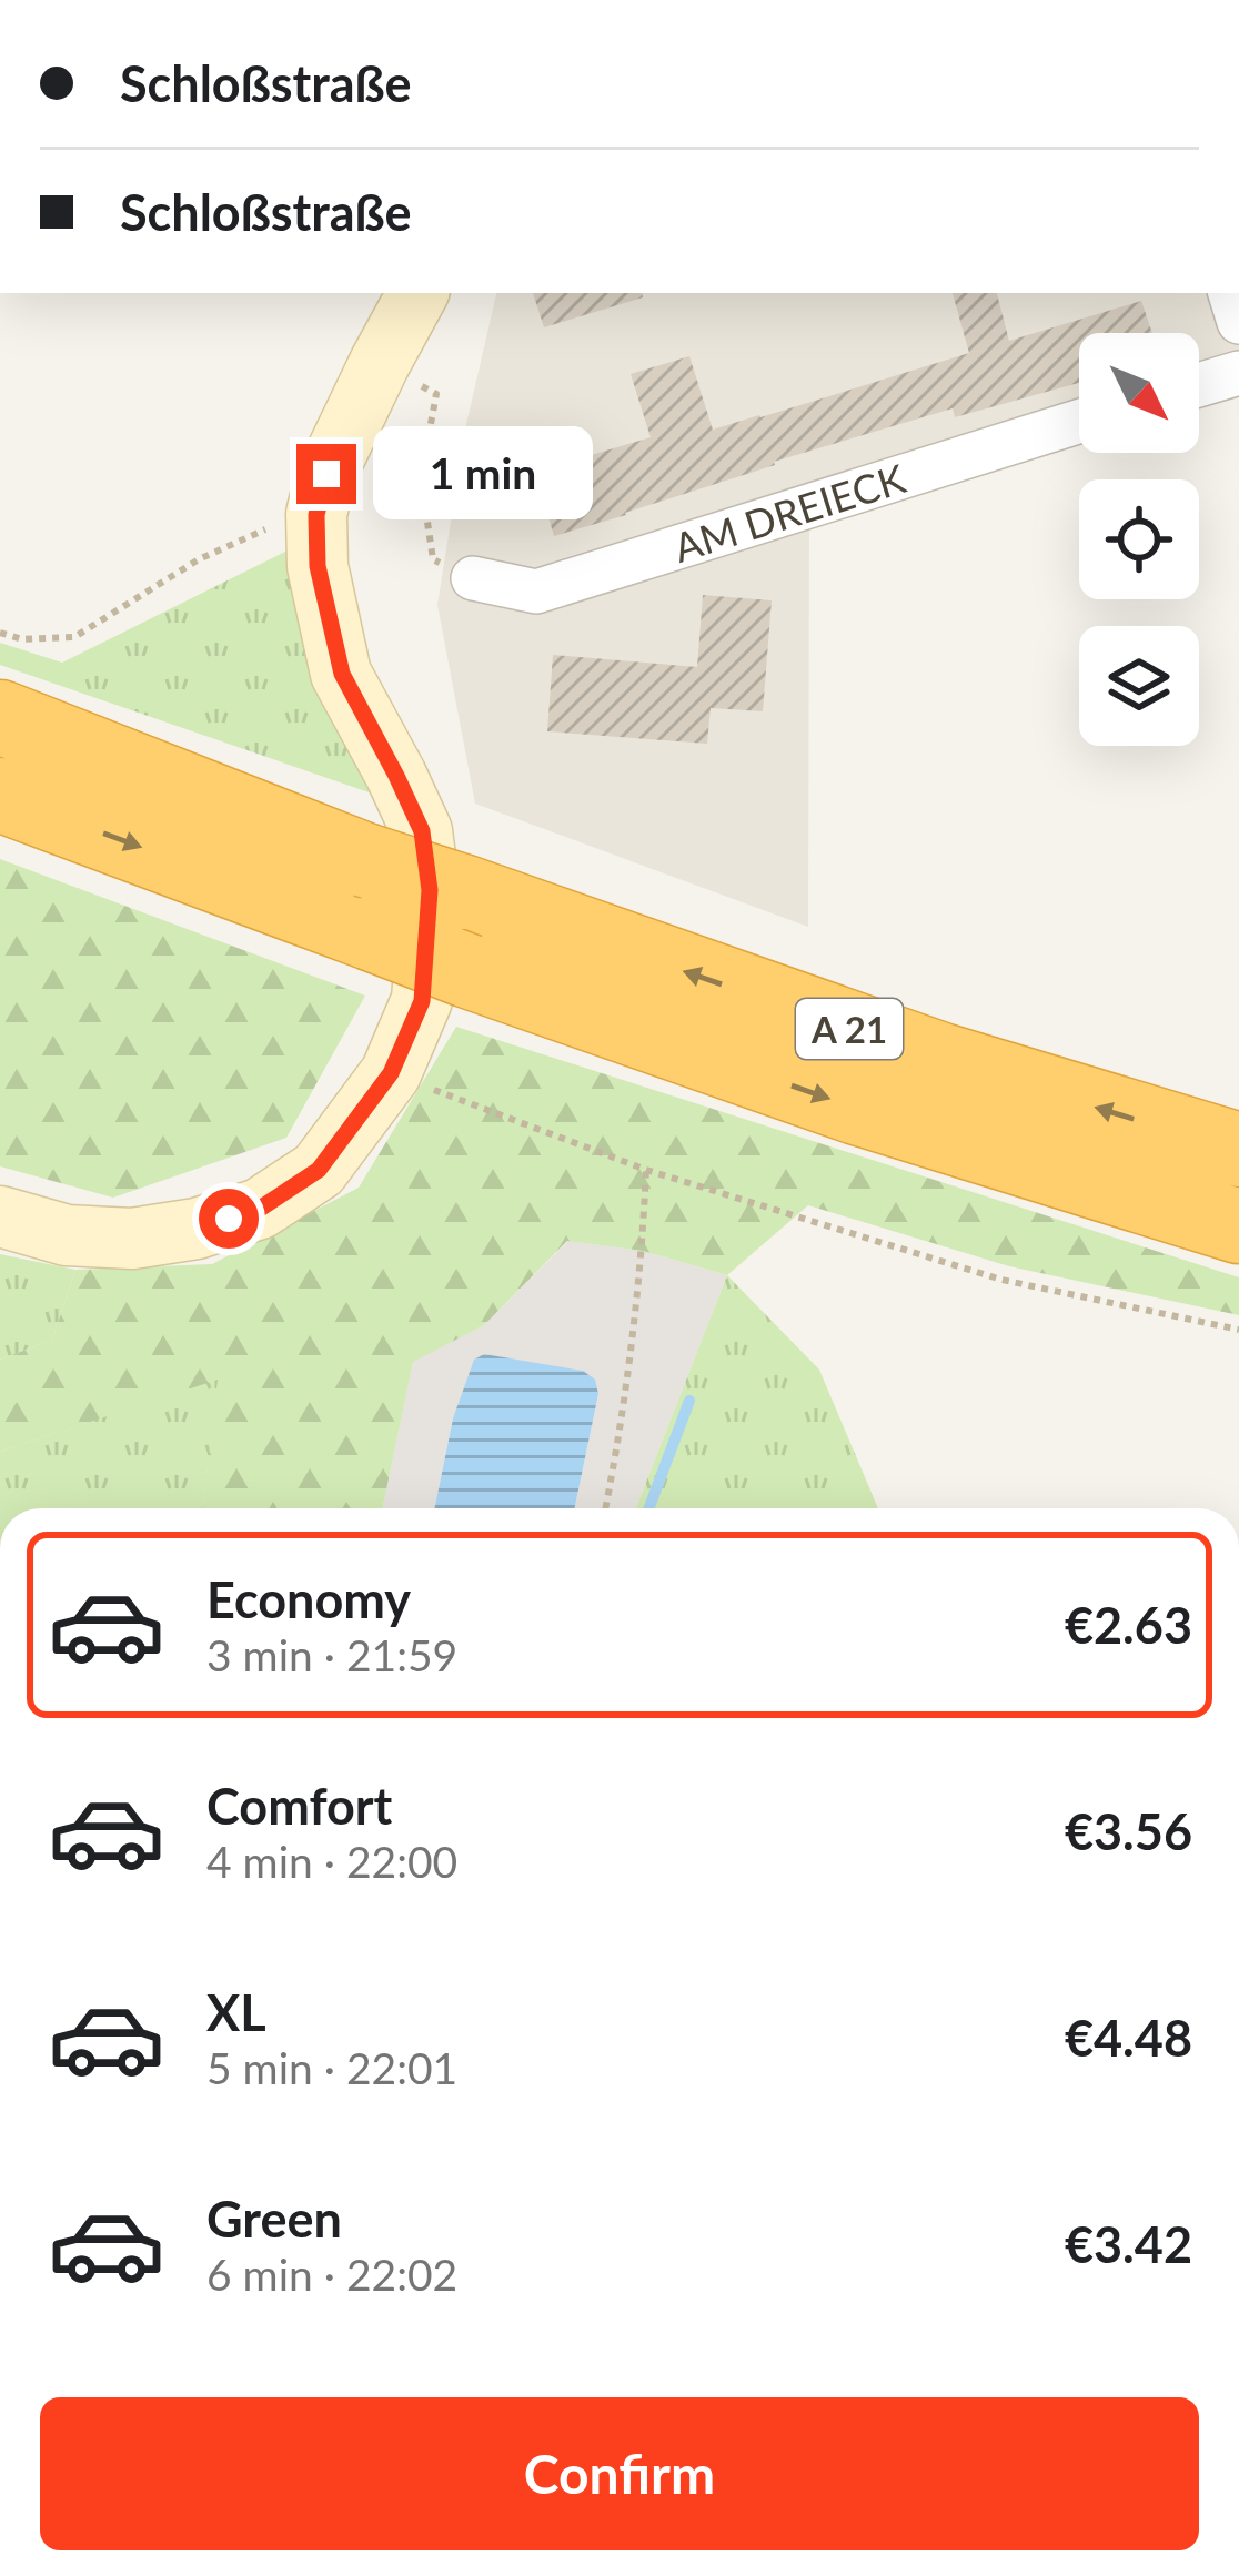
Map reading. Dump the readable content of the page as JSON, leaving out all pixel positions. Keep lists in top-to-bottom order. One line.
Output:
{"streets":{"highway":["A 21"],"street":["AM DREIECK"]},"north":"bottom right","page":{"banner":["Schloßstraße","Schloßstraße"],"bubble":"1 min","list":[{"name":"Economy","note":"3 min · 21:59","value":"€2.63"},{"name":"Comfort","note":"4 min · 22:00","value":"€3.56"},{"name":"XL","note":"5 min · 22:01","value":"€4.48"},{"name":"Green","note":"6 min · 22:02","value":"€3.42"}],"buttons":"Confirm"}}
